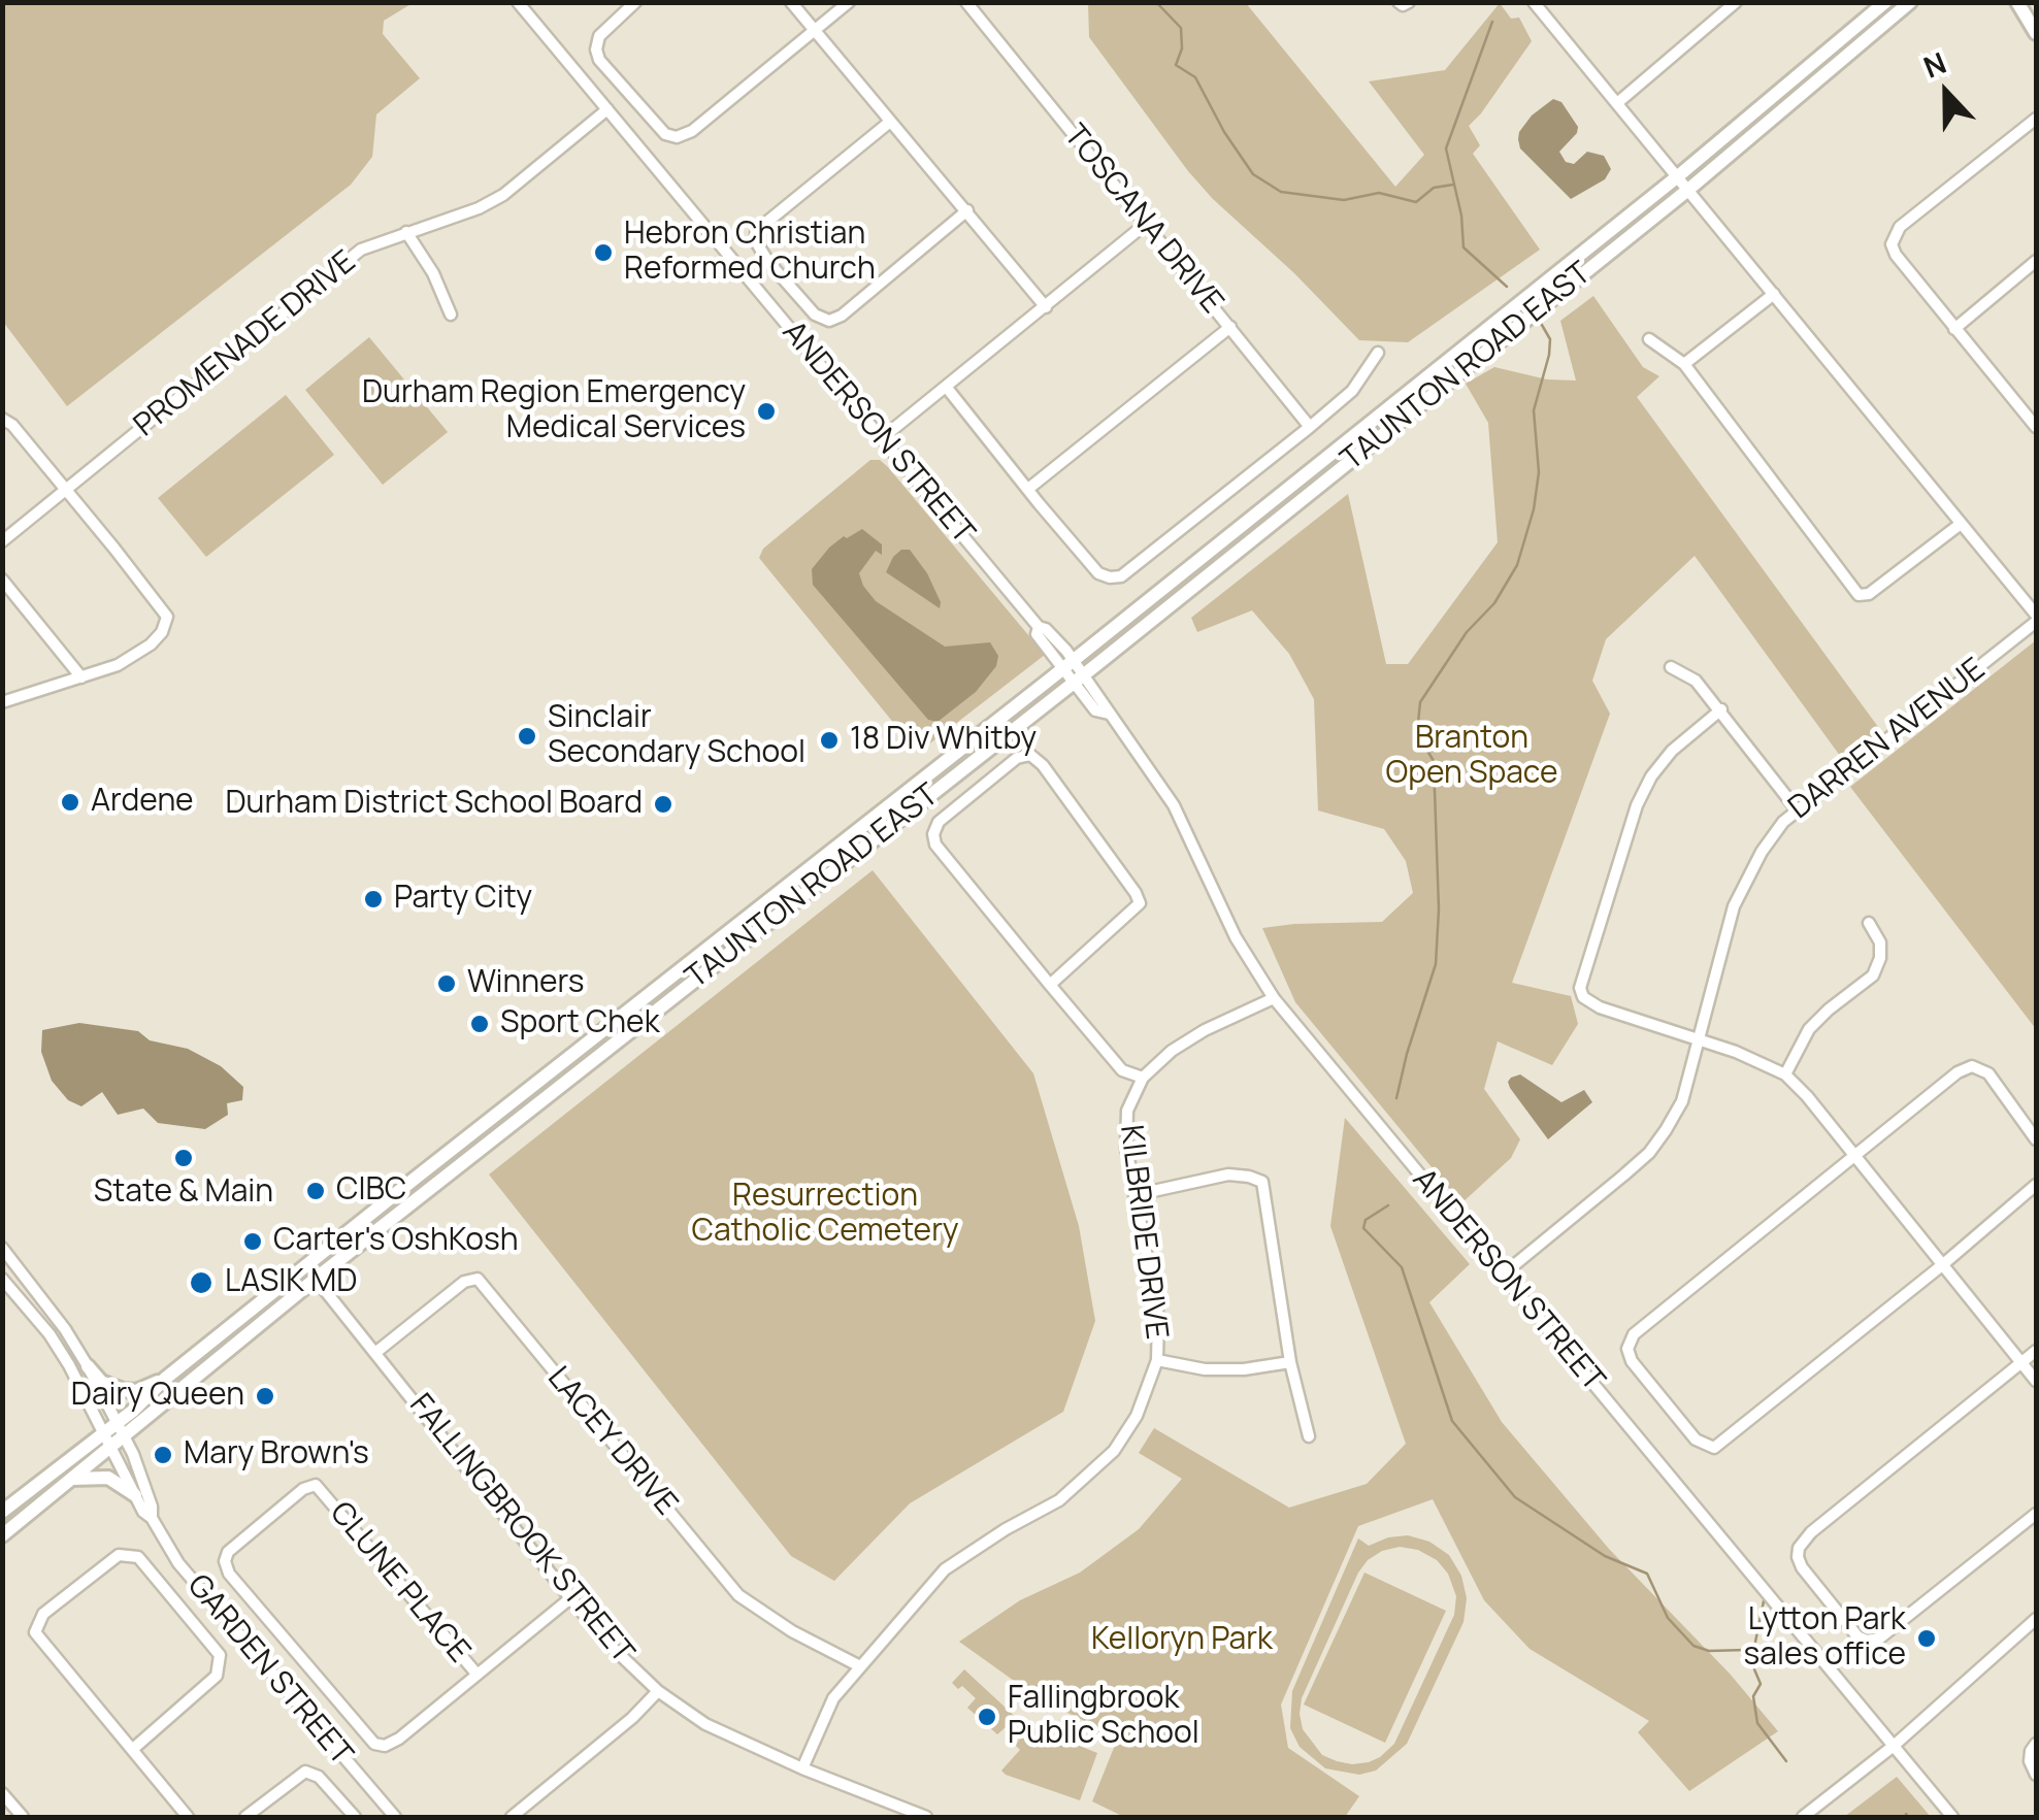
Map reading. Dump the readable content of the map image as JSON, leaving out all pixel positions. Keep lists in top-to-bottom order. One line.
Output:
{"streets":{"main road":["TAUNTON ROAD EAST"],"street":["TOSCANA DRIVE","PROMENADE DRIVE","ANDERSON STREET","DARREN AVENUE","KILBRIDE DRIVE","LACEY DRIVE","FALLINGBROOK STREET","CLUNE PLACE","GARDEN STREET"]},"crossings":[["PROMENADE DRIVE","ANDERSON STREET"],["TAUNTON ROAD EAST","ANDERSON STREET"],["TAUNTON ROAD EAST","FALLINGBROOK STREET"],["TAUNTON ROAD EAST","GARDEN STREET"],["ANDERSON STREET","DARREN AVENUE"],["ANDERSON STREET","KILBRIDE DRIVE"],["KILBRIDE DRIVE","LACEY DRIVE"],["KILBRIDE DRIVE","FALLINGBROOK STREET"],["LACEY DRIVE","FALLINGBROOK STREET"],["FALLINGBROOK STREET","CLUNE PLACE"]],"parks":["Branton Open Space","Resurrection Catholic Cemetery","Kelloryn Park"],"places":["Hebron Christian Reformed Church","Durham Region Emergency Medical Services","Sinclair Secondary School","18 Div Whitby","Ardene","Durham District School Board","Party City","Winners","Sport Chek","State & Main","CIBC","Carter's OshKosh","LASIK MD","Dairy Queen","Mary Brown's","Lytton Park sales office","Fallingbrook Public School"],"north":"top"}
